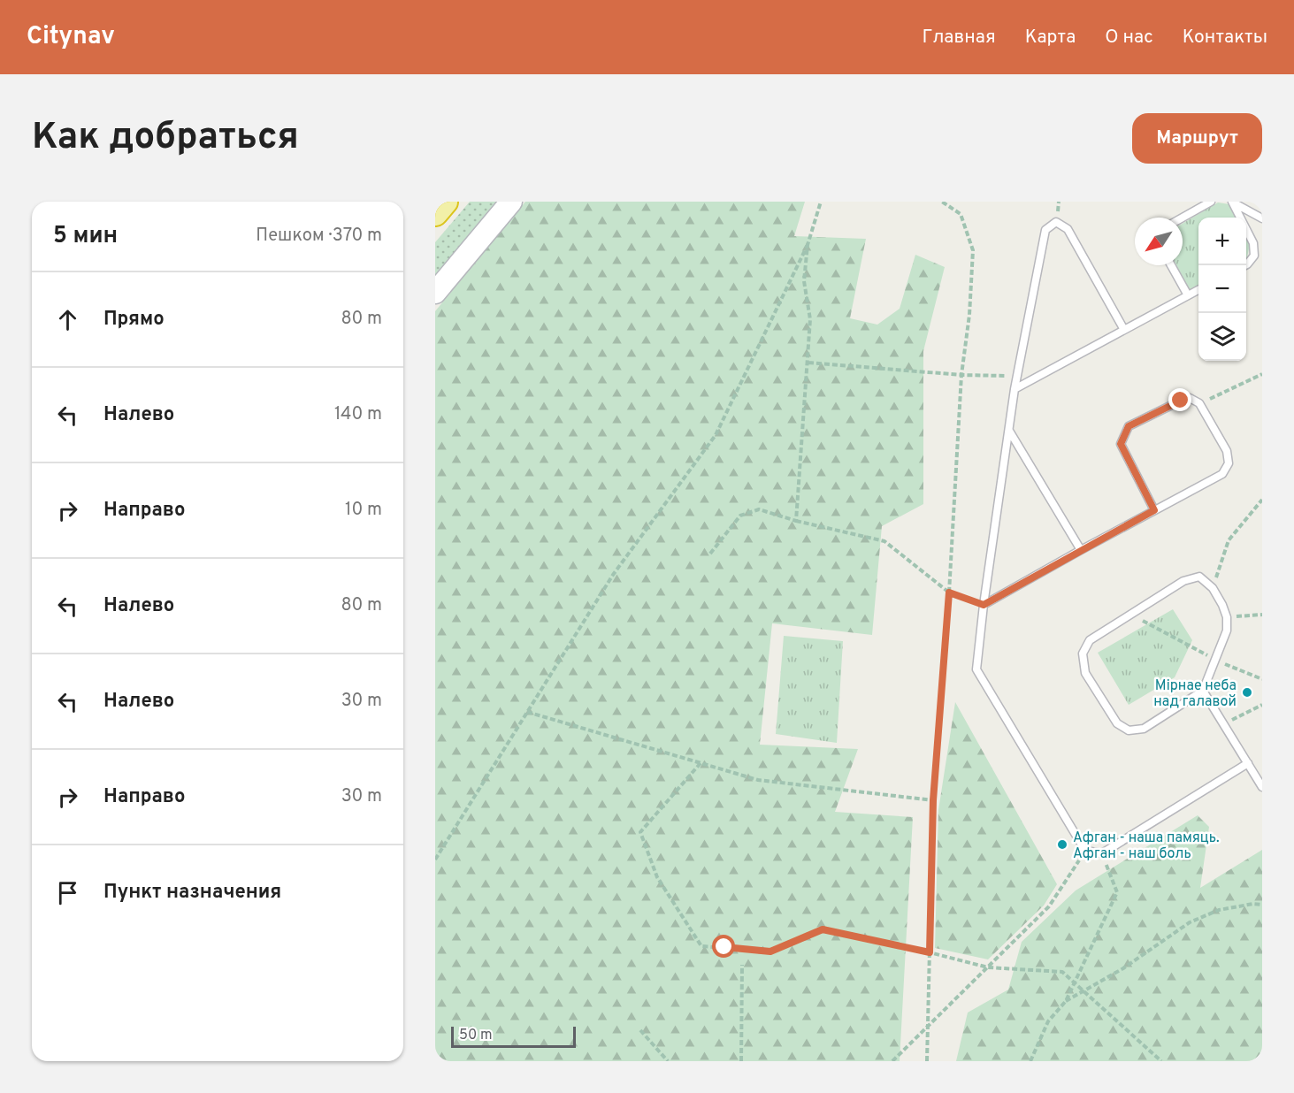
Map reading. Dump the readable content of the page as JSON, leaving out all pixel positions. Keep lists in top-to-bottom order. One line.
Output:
{"places":["Мірнае неба над галавой","Афган - наша памяць. Афган - наш боль"],"scale_bar":"50 m","north":"bottom left","page":{"header":"Citynav","nav":["Главная","Карта","О нас","Контакты"],"buttons":"Маршрут","title":"Как добраться","heading":["5 мин","Пешком · 370 m"],"map_buttons":["+","−"],"list":[["Прямо","80 m"],["Налево","140 m"],["Направо","10 m"],["Налево","80 m"],["Налево","30 m"],["Направо","30 m"],"Пункт назначения"],"scale":"50 m"}}
